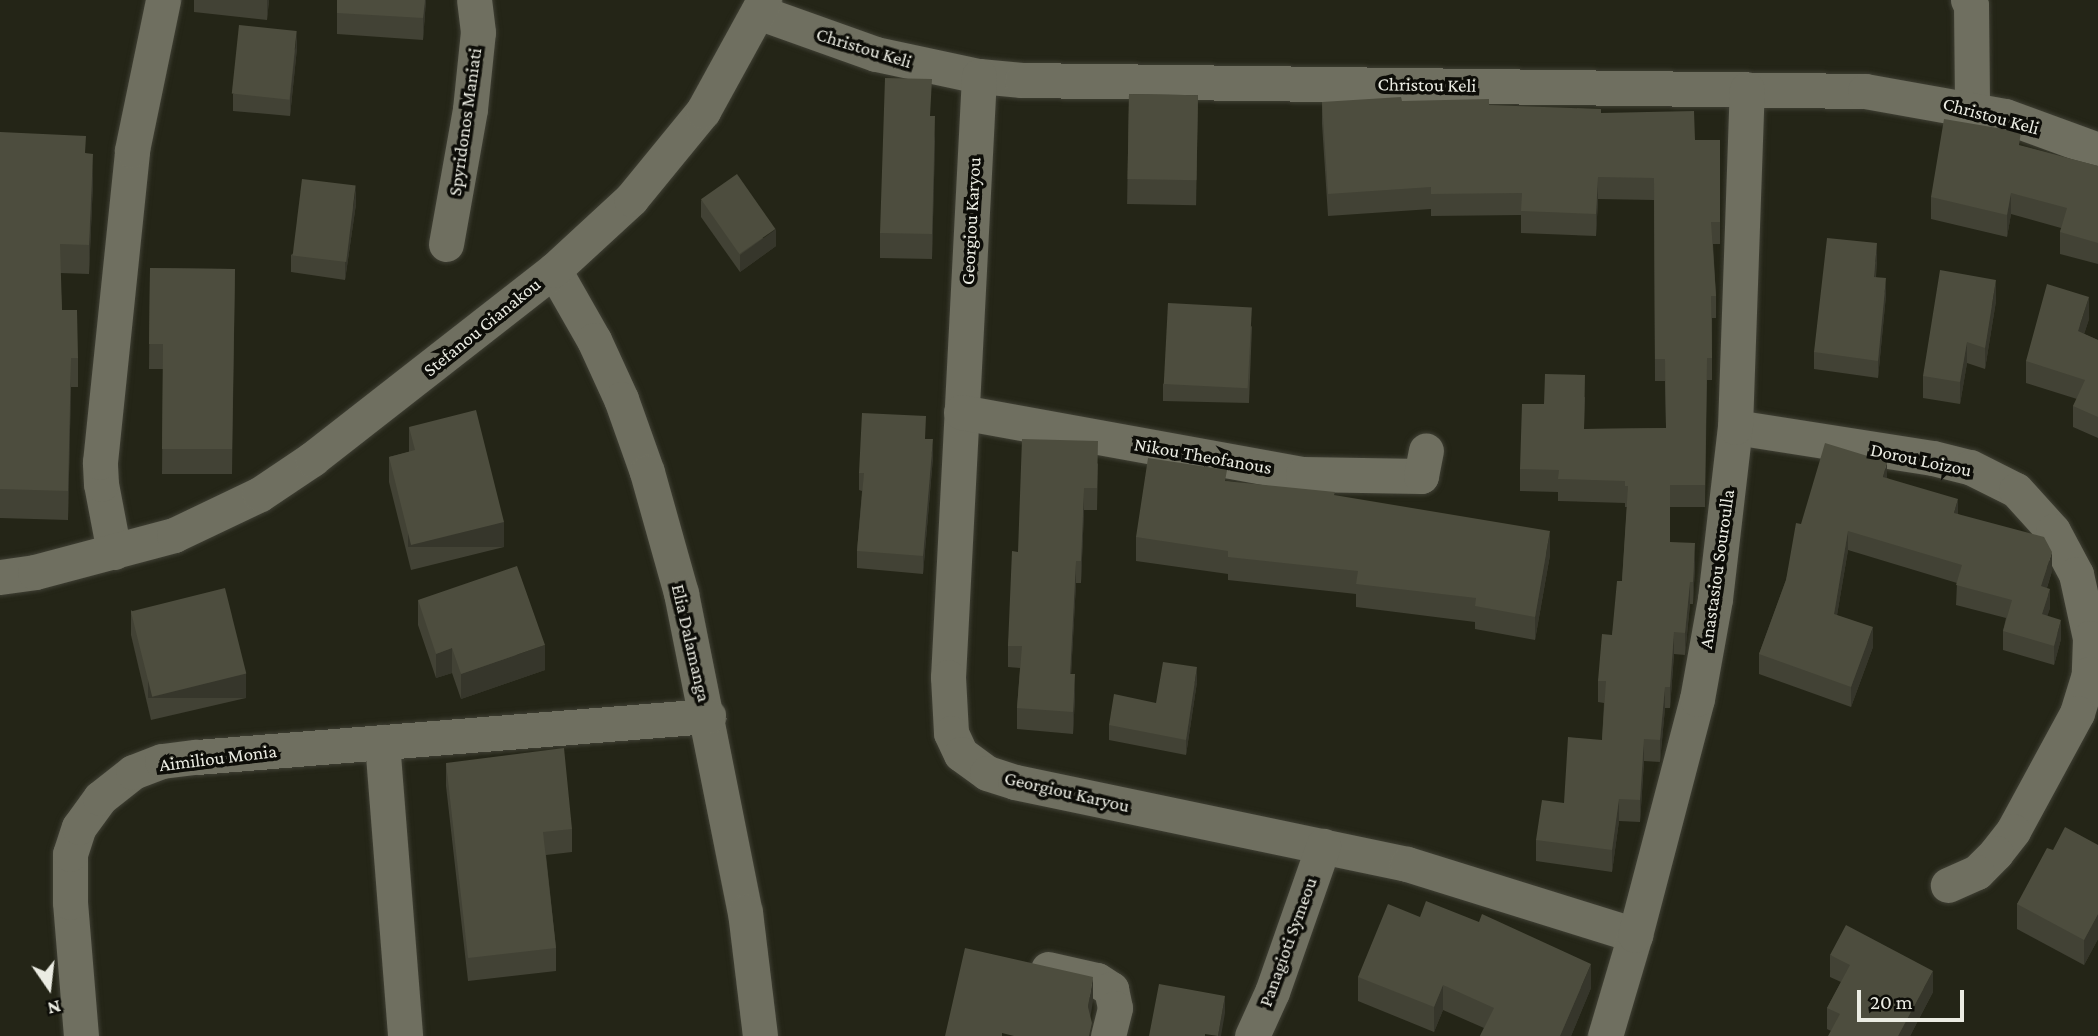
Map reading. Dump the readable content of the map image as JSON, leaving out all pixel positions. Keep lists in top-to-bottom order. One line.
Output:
{"streets":{"street":["Christou Keli","Spyridonos Maniati","Georgiou Karyou","Stefanou Gianakou","Nikou Theofanous","Dorou Loizou","Anastasiou Souroulla","Elia Dalamanga","Aimiliou Monia","Panagioti Symeou"]},"crossings":[["Christou Keli","Georgiou Karyou"],["Christou Keli","Stefanou Gianakou"],["Christou Keli","Anastasiou Souroulla"],["Georgiou Karyou","Nikou Theofanous"],["Georgiou Karyou","Anastasiou Souroulla"],["Georgiou Karyou","Panagioti Symeou"],["Stefanou Gianakou","Elia Dalamanga"],["Dorou Loizou","Anastasiou Souroulla"],["Elia Dalamanga","Aimiliou Monia"]],"scale_bar":"20 m","north":"bottom"}
